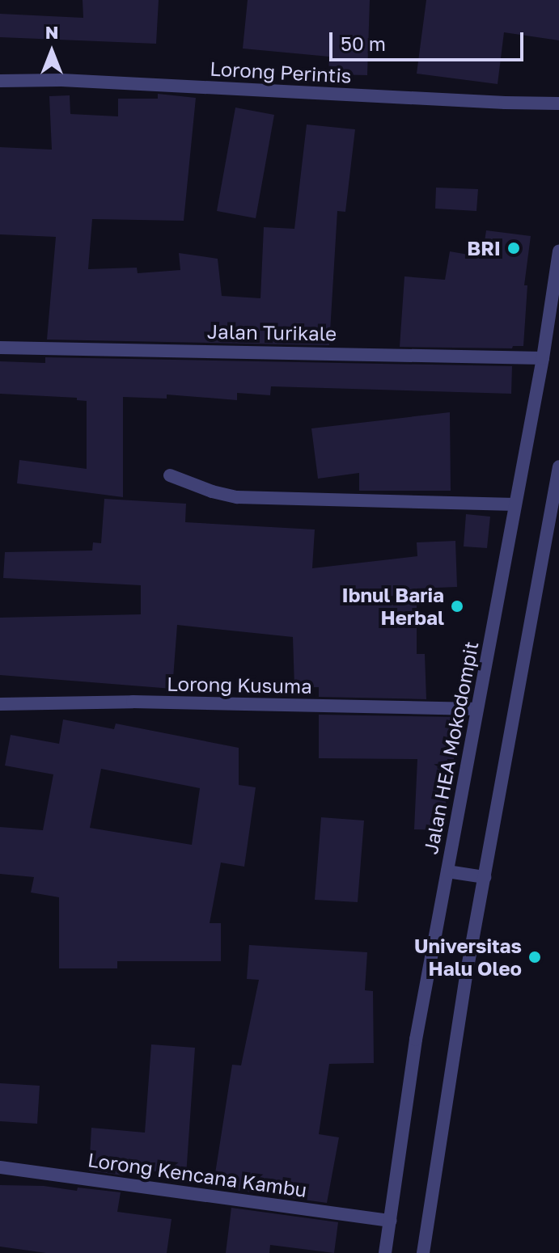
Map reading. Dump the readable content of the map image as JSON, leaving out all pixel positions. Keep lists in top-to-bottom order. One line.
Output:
{"streets":{"street":["Lorong Perintis","Jalan Turikale","Lorong Kusuma","Jalan HEA Mokodompit","Lorong Kencana Kambu"]},"crossings":[["Jalan Turikale","Jalan HEA Mokodompit"],["Lorong Kusuma","Jalan HEA Mokodompit"],["Jalan HEA Mokodompit","Lorong Kencana Kambu"]],"places":["BRI","Ibnul Baria Herbal","Universitas Halu Oleo"],"scale_bar":"50 m","north":"top"}
